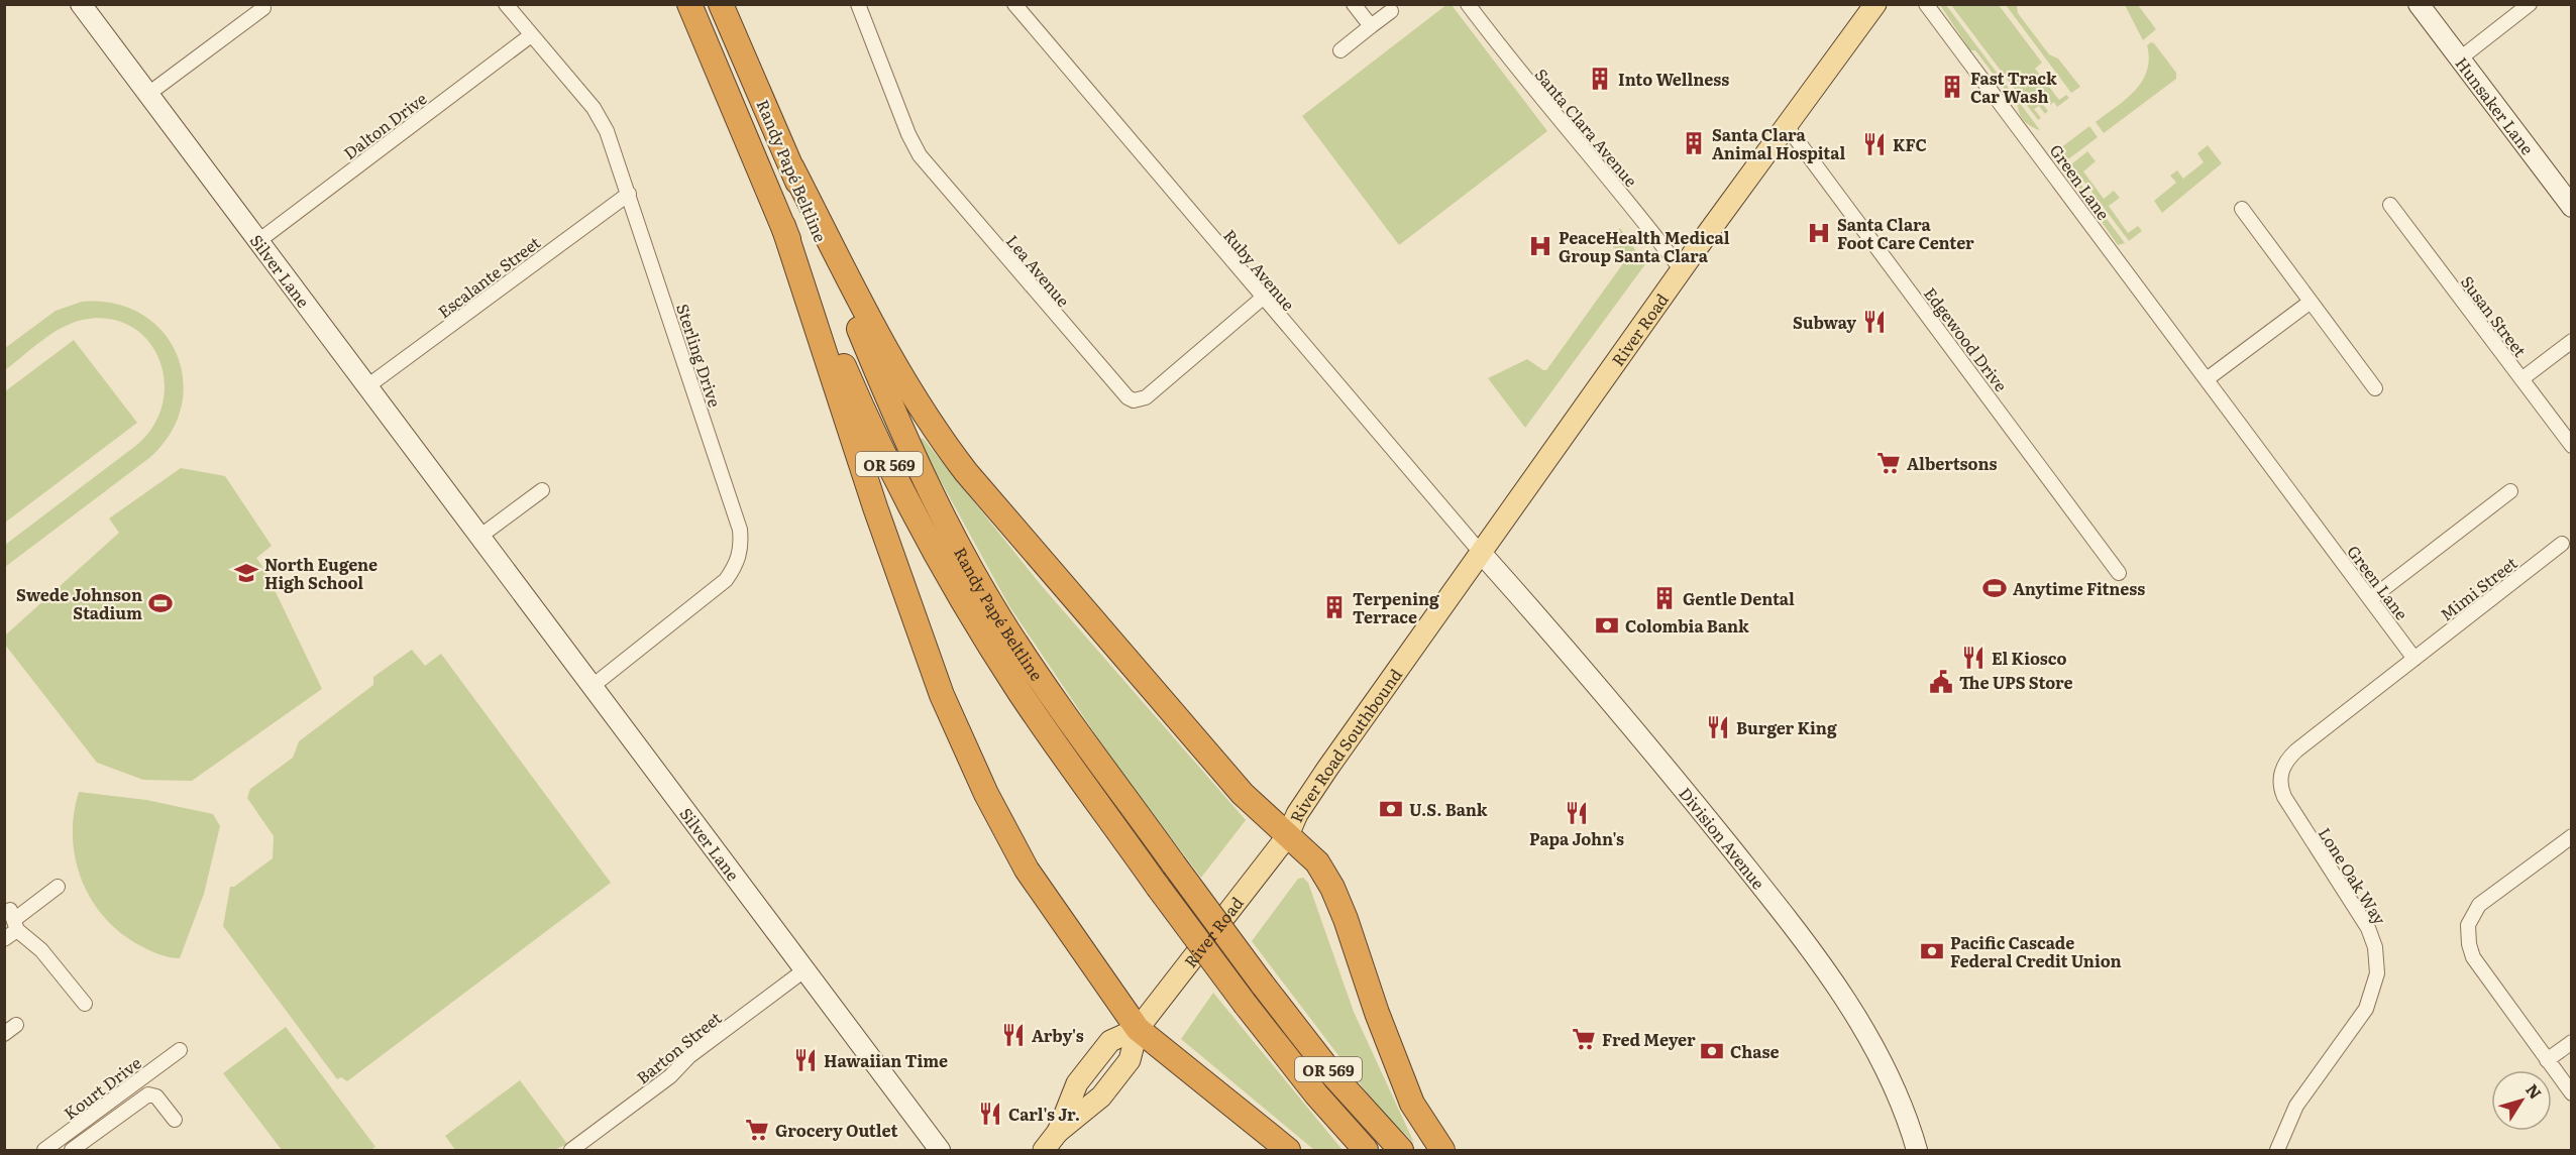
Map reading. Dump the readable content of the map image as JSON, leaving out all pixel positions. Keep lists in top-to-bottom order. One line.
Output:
{"streets":{"highway":["Randy Papé Beltline","OR 569"],"main road":["River Road"],"street":["Hunsaker Lane","Dalton Drive","Santa Clara Avenue","Green Lane","Ruby Avenue","Silver Lane","Lea Avenue","Escalante Street","Susan Street","Edgewood Drive","Sterling Drive","Mimi Street","Division Avenue","Lone Oak Way","Barton Street","Kourt Drive"]},"crossings":[["Dalton Drive","Silver Lane"],["Dalton Drive","Sterling Drive"],["Santa Clara Avenue","River Road"],["Green Lane","Mimi Street"],["Green Lane","Lone Oak Way"],["Ruby Avenue","Lea Avenue"],["Ruby Avenue","River Road"],["Ruby Avenue","Division Avenue"],["Silver Lane","Escalante Street"],["Silver Lane","Sterling Drive"],["Silver Lane","Barton Street"],["Escalante Street","Sterling Drive"],["River Road","Edgewood Drive"],["River Road","Division Avenue"],["Mimi Street","Lone Oak Way"]],"places":{"building":["Into Wellness","Fast Track Car Wash","Santa Clara Animal Hospital","Gentle Dental","Terpening Terrace"],"restaurant":["KFC","Subway","El Kiosco","Burger King","Papa John's","Arby's","Hawaiian Time","Carl's Jr."],"hospital":["Santa Clara Foot Care Center","PeaceHealth Medical Group Santa Clara"],"supermarket":["Albertsons","Fred Meyer","Grocery Outlet"],"school or university":["North Eugene High School"],"sports":["Anytime Fitness","Swede Johnson Stadium"],"bank":["Colombia Bank","U.S. Bank","Pacific Cascade Federal Credit Union","Chase"],"public building":["The UPS Store"]},"north":"top right"}
